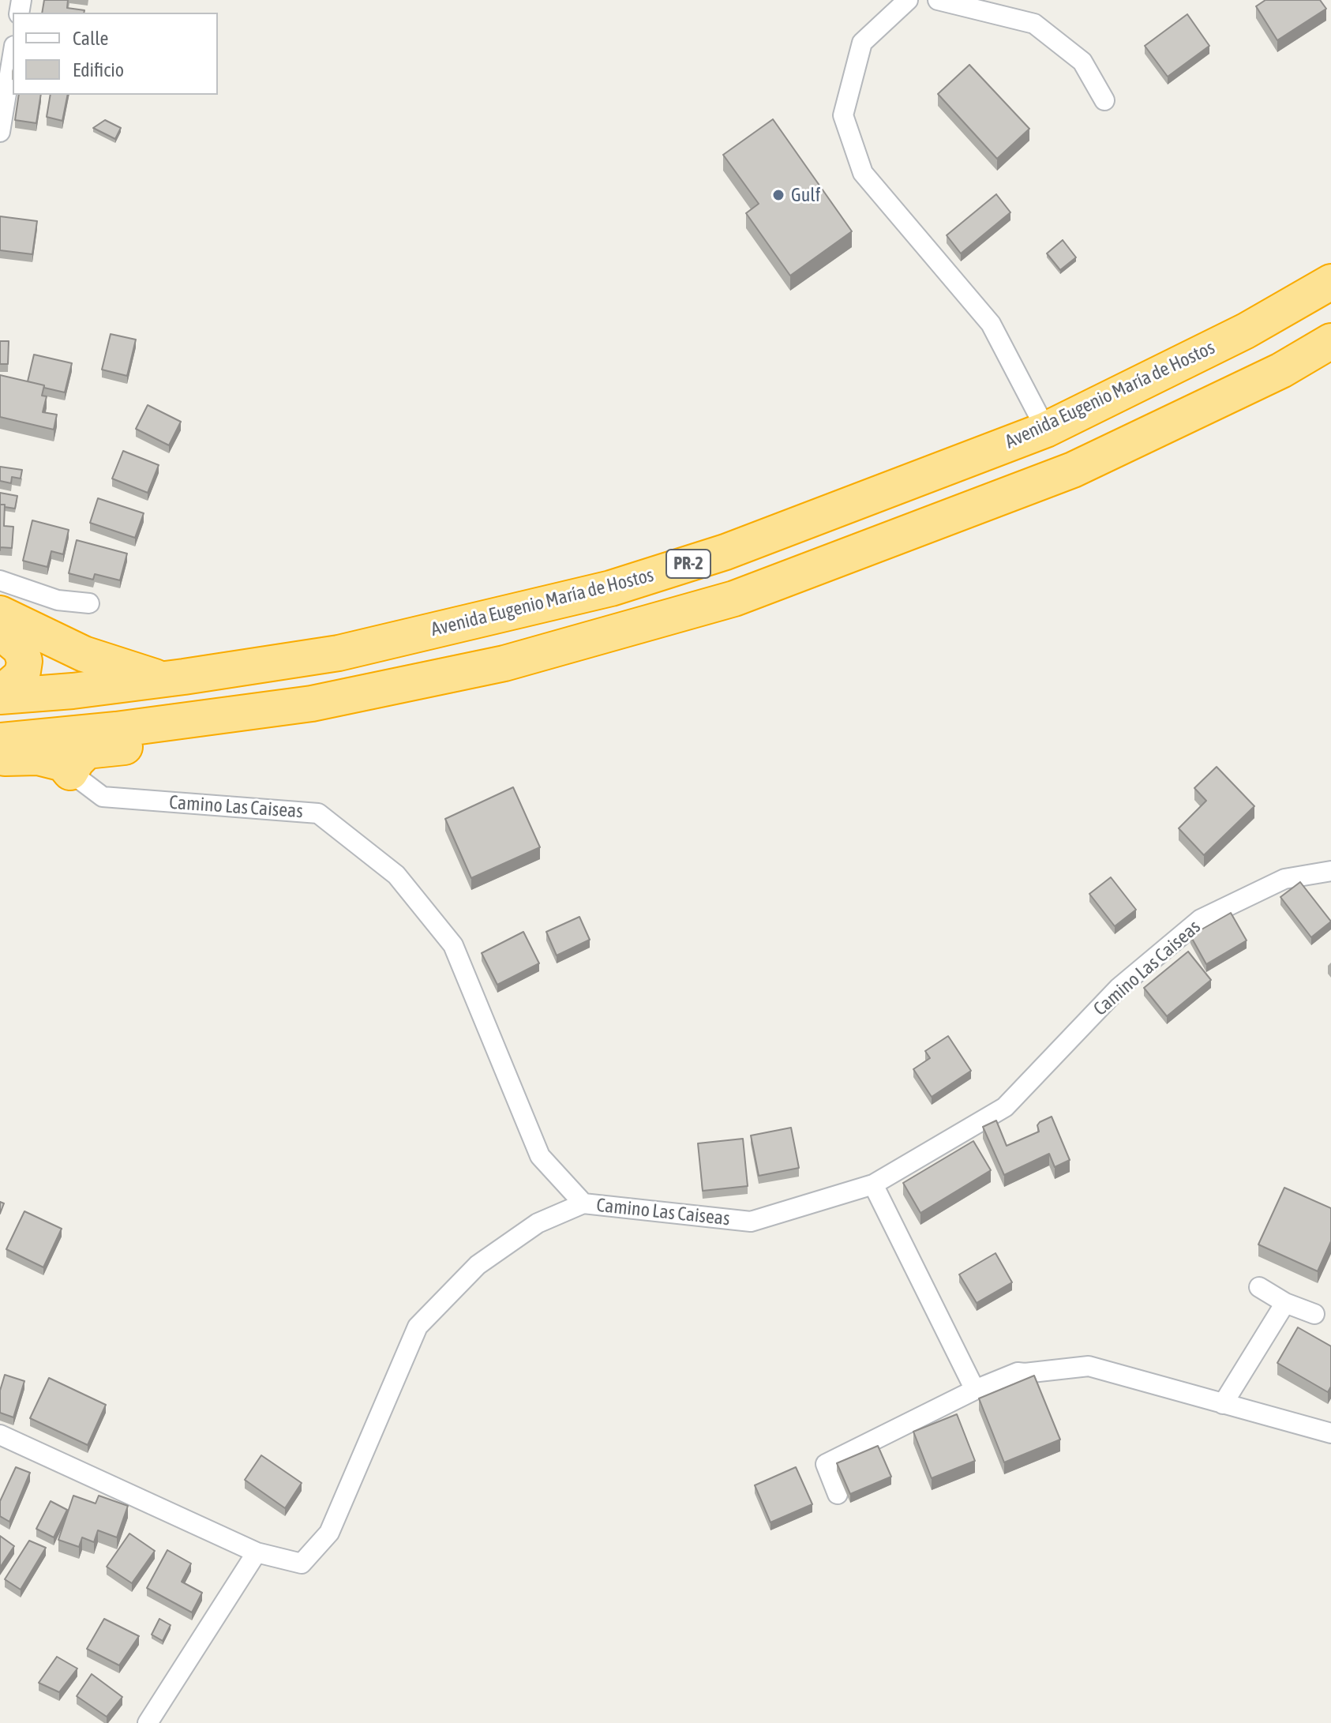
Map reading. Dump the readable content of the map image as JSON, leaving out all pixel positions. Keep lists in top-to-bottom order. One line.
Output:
{"streets":{"highway":["Avenida Eugenio María de Hostos","PR-2"],"street":["Camino Las Caiseas"]},"places":["Gulf"],"legend":["Calle","Edificio"]}
